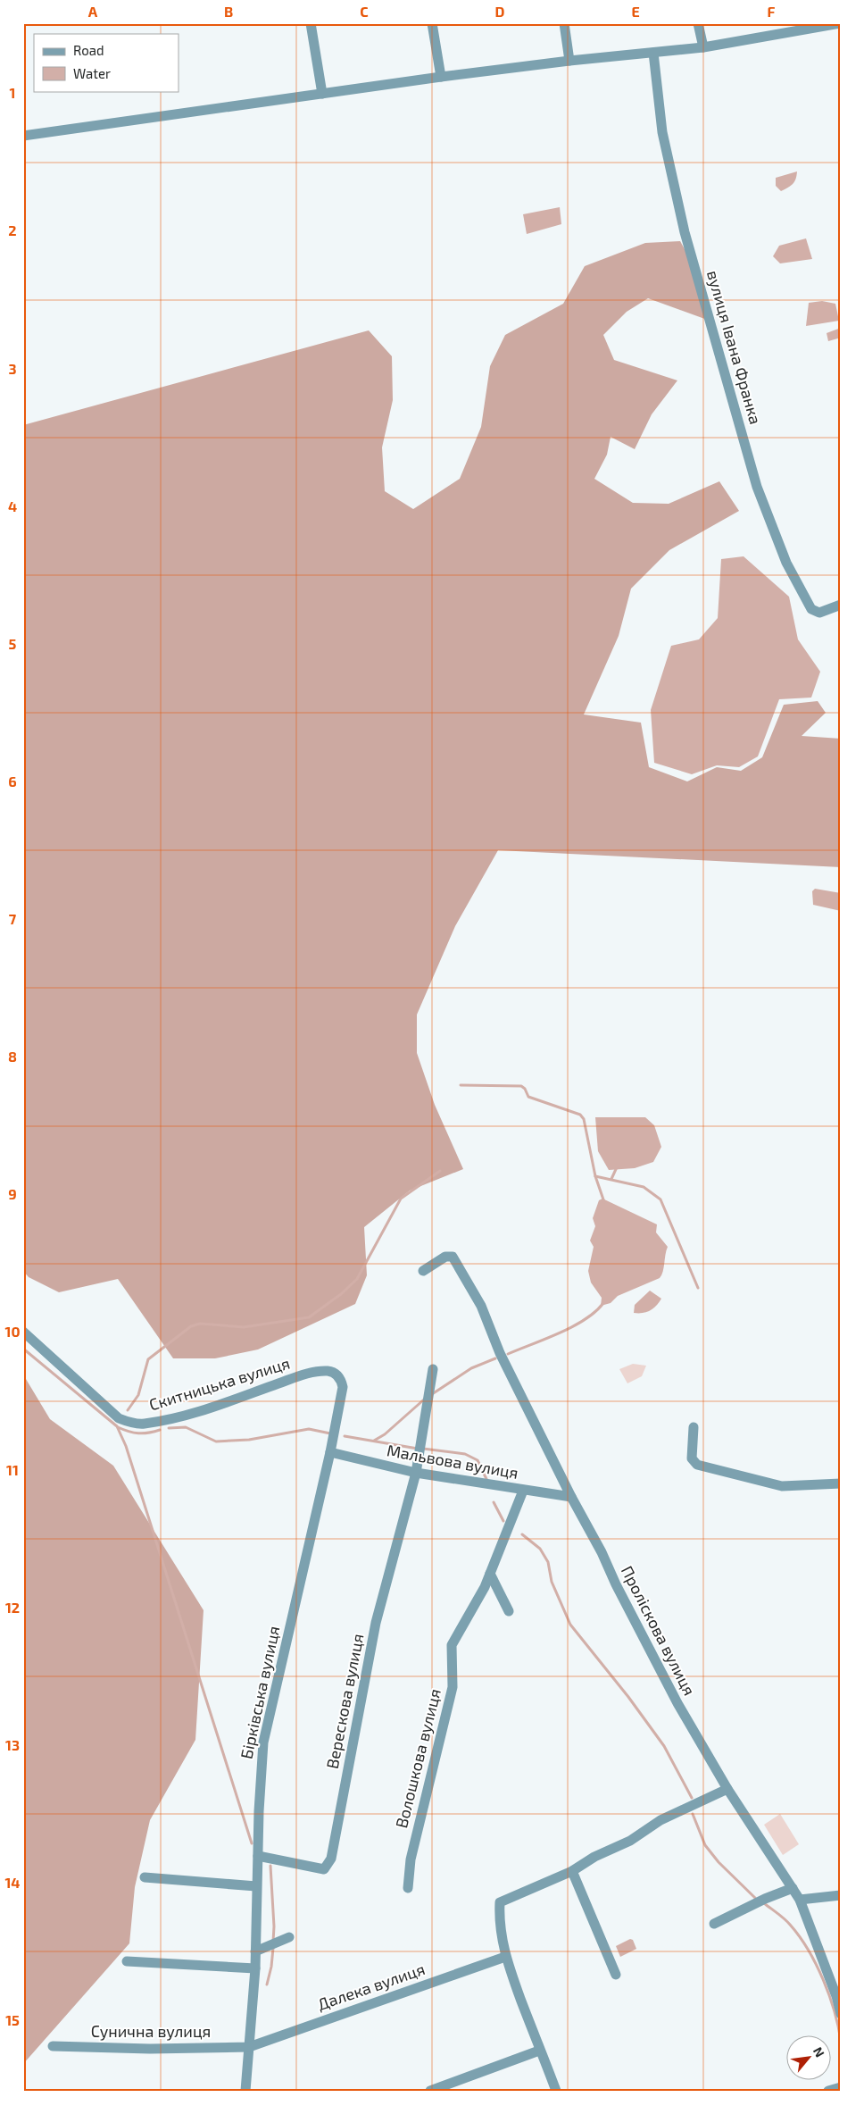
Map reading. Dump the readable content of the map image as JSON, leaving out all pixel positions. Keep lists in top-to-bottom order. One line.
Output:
{"streets":{"street":["вулиця Івана Франка","Скитницька вулиця","Мальвова вулиця","Проліскова вулиця","Бірківська вулиця","Верескова вулиця","Волошкова вулиця","Далека вулиця","Сунична вулиця"]},"crossings":[["Скитницька вулиця","Бірківська вулиця"],["Мальвова вулиця","Проліскова вулиця"],["Мальвова вулиця","Бірківська вулиця"],["Мальвова вулиця","Верескова вулиця"],["Мальвова вулиця","Волошкова вулиця"],["Бірківська вулиця","Верескова вулиця"],["Бірківська вулиця","Далека вулиця"],["Бірківська вулиця","Сунична вулиця"],["Далека вулиця","Сунична вулиця"]],"legend":["Road","Water"],"north":"top right","grid":{"columns":["A","B","C","D","E","F"],"rows":["1","2","3","4","5","6","7","8","9","10","11","12","13","14","15"]}}
